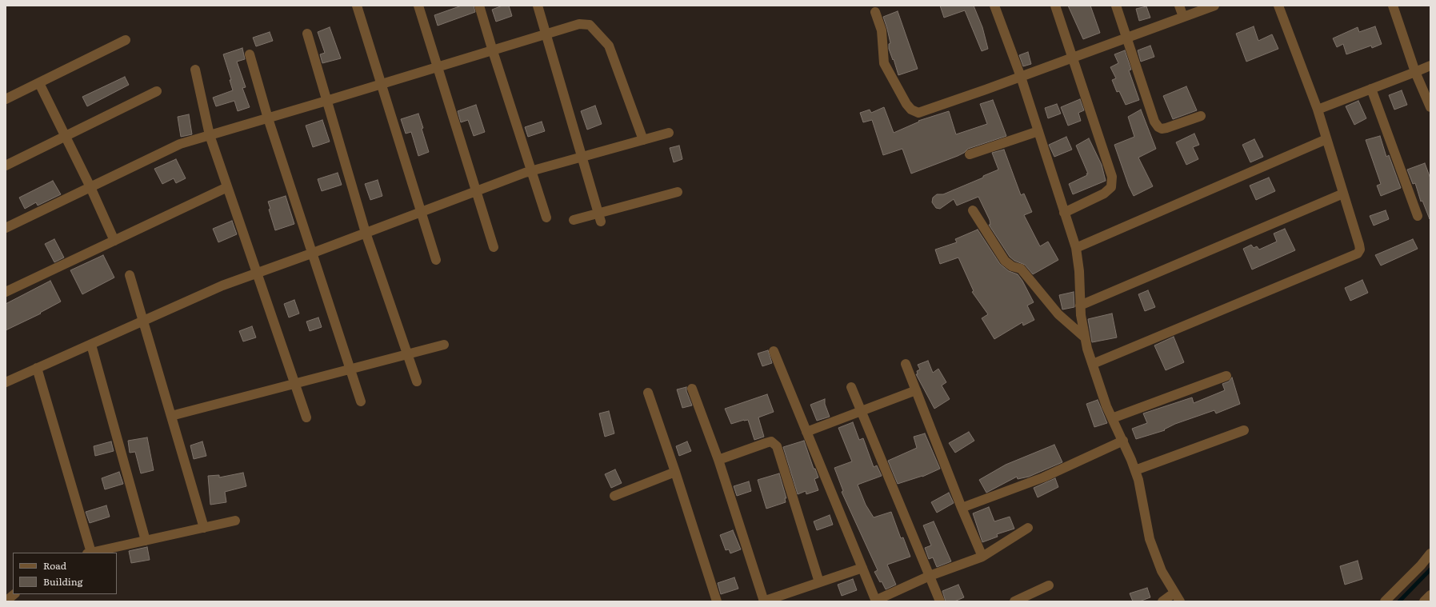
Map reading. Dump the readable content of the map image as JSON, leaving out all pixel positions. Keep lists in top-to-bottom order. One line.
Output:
{"legend":["Road","Building"]}
